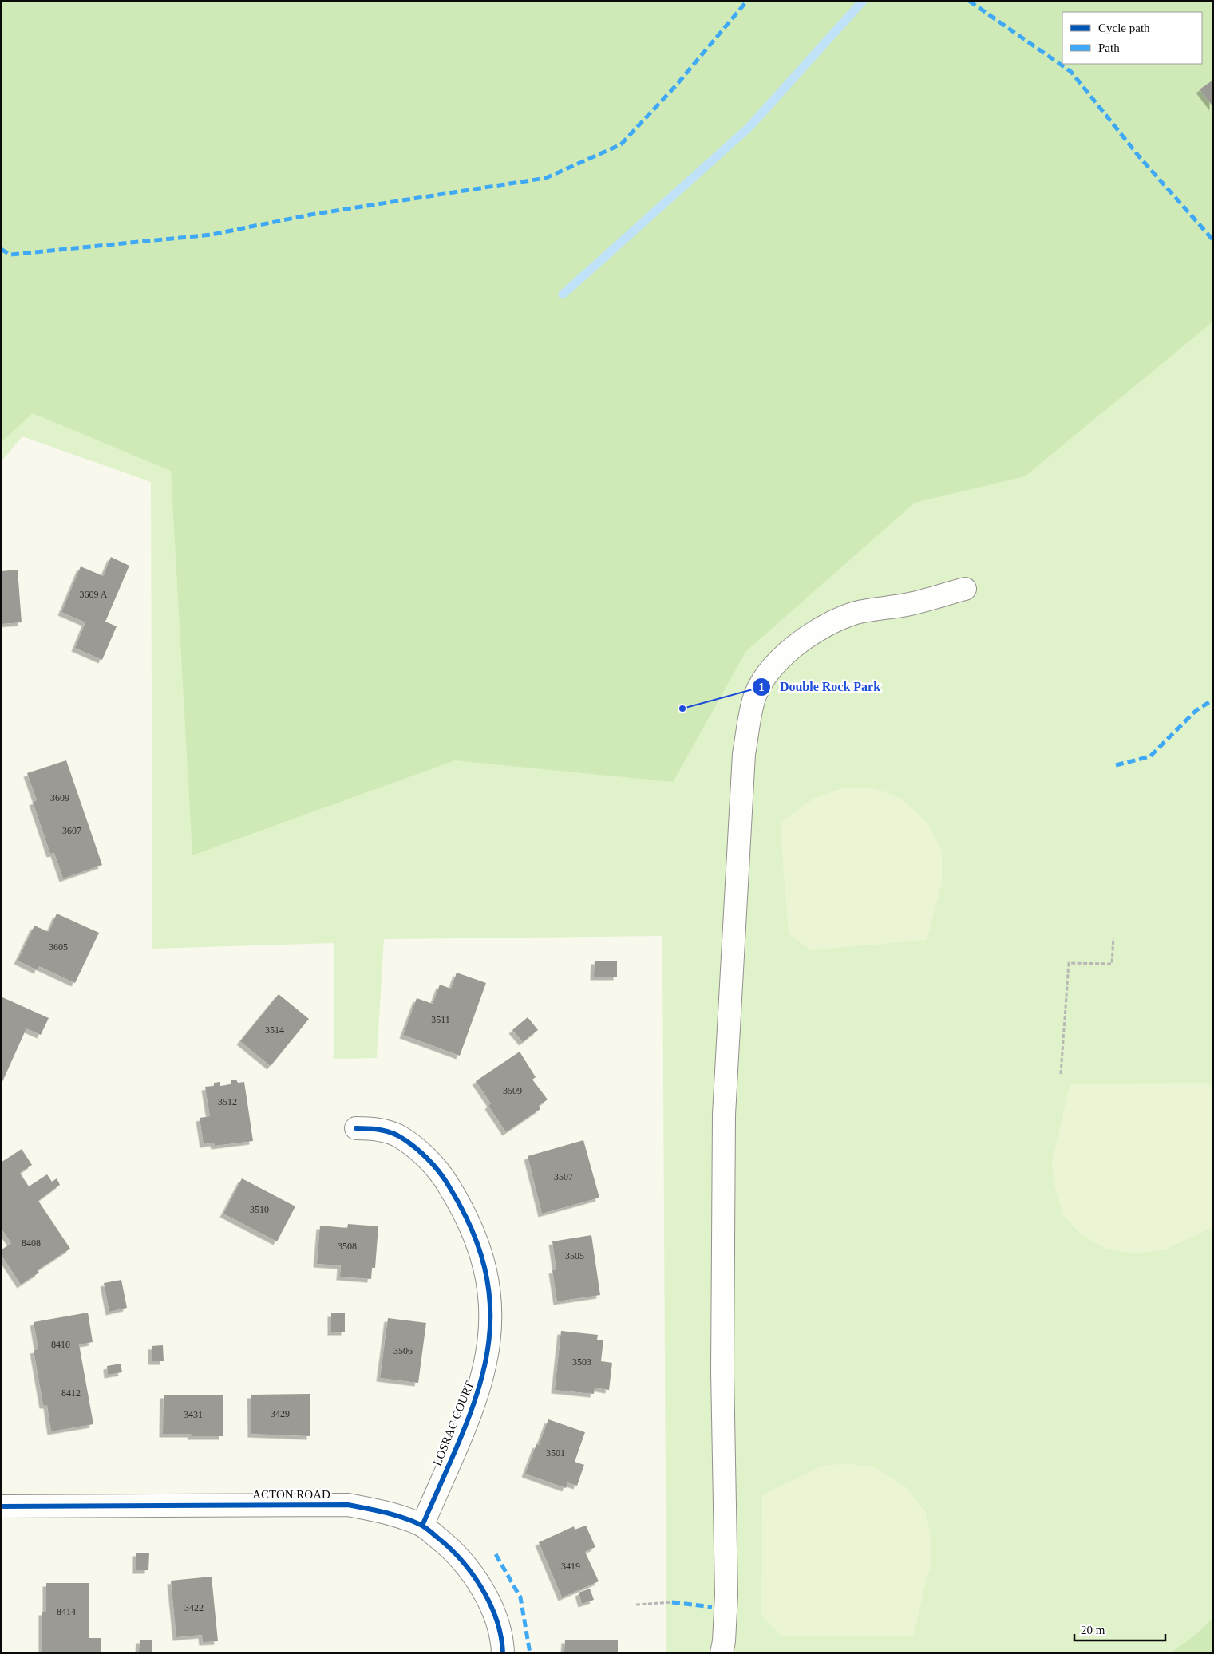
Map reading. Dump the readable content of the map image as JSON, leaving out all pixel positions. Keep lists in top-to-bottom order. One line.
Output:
{"streets":{"street":["LOSRAC COURT","ACTON ROAD"]},"crossings":[["LOSRAC COURT","ACTON ROAD"]],"places":["Double Rock Park"],"house_numbers":["3609 A","3609","3607","3605","3511","3514","3509","3512","3507","3510","8408","3508","3505","8410","3506","3503","8412","3429","3431","3501","3419","3422","8414"],"legend":["Cycle path","Path"],"scale_bar":"20 m"}
